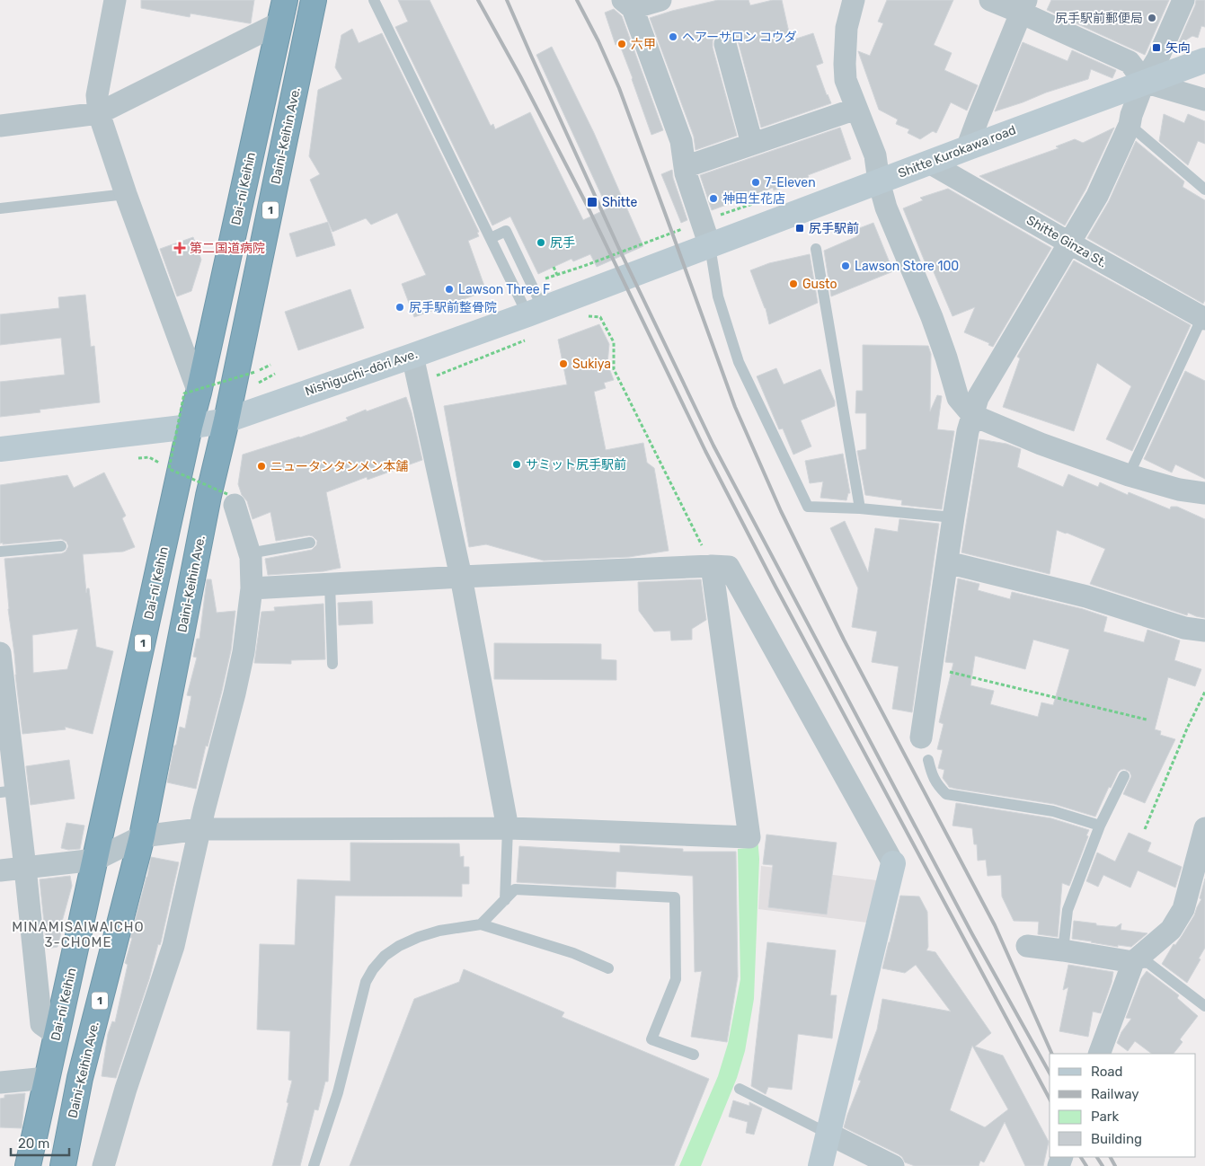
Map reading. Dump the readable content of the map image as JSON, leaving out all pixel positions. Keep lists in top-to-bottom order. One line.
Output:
{"streets":{"highway":["Daini-Keihin Ave.","Dai-ni Keihin","1"],"main road":["Shitte Kurokawa road","Nishiguchi-dōri Ave."],"street":["Shitte Ginza St."]},"crossings":[["Daini-Keihin Ave.","Nishiguchi-dōri Ave."],["Shitte Kurokawa road","Shitte Ginza St."],["Shitte Kurokawa road","Nishiguchi-dōri Ave."],["Dai-ni Keihin","Nishiguchi-dōri Ave."]],"districts":["MINAMISAIWAICHO 3-CHOME"],"places":{"other":["尻手駅前郵便局","ヘアーサロン コウダ","六甲","7-Eleven","神田生花店","尻手","Lawson Store 100","Gusto","Lawson Three F","尻手駅前整骨院","Sukiya","サミット尻手駅前","ニュータンタンメン本舗"],"transit":["矢向","Shitte","尻手駅前"],"health":["第二国道病院"]},"legend":["Road","Railway","Park","Building"],"scale_bar":"20 m"}
